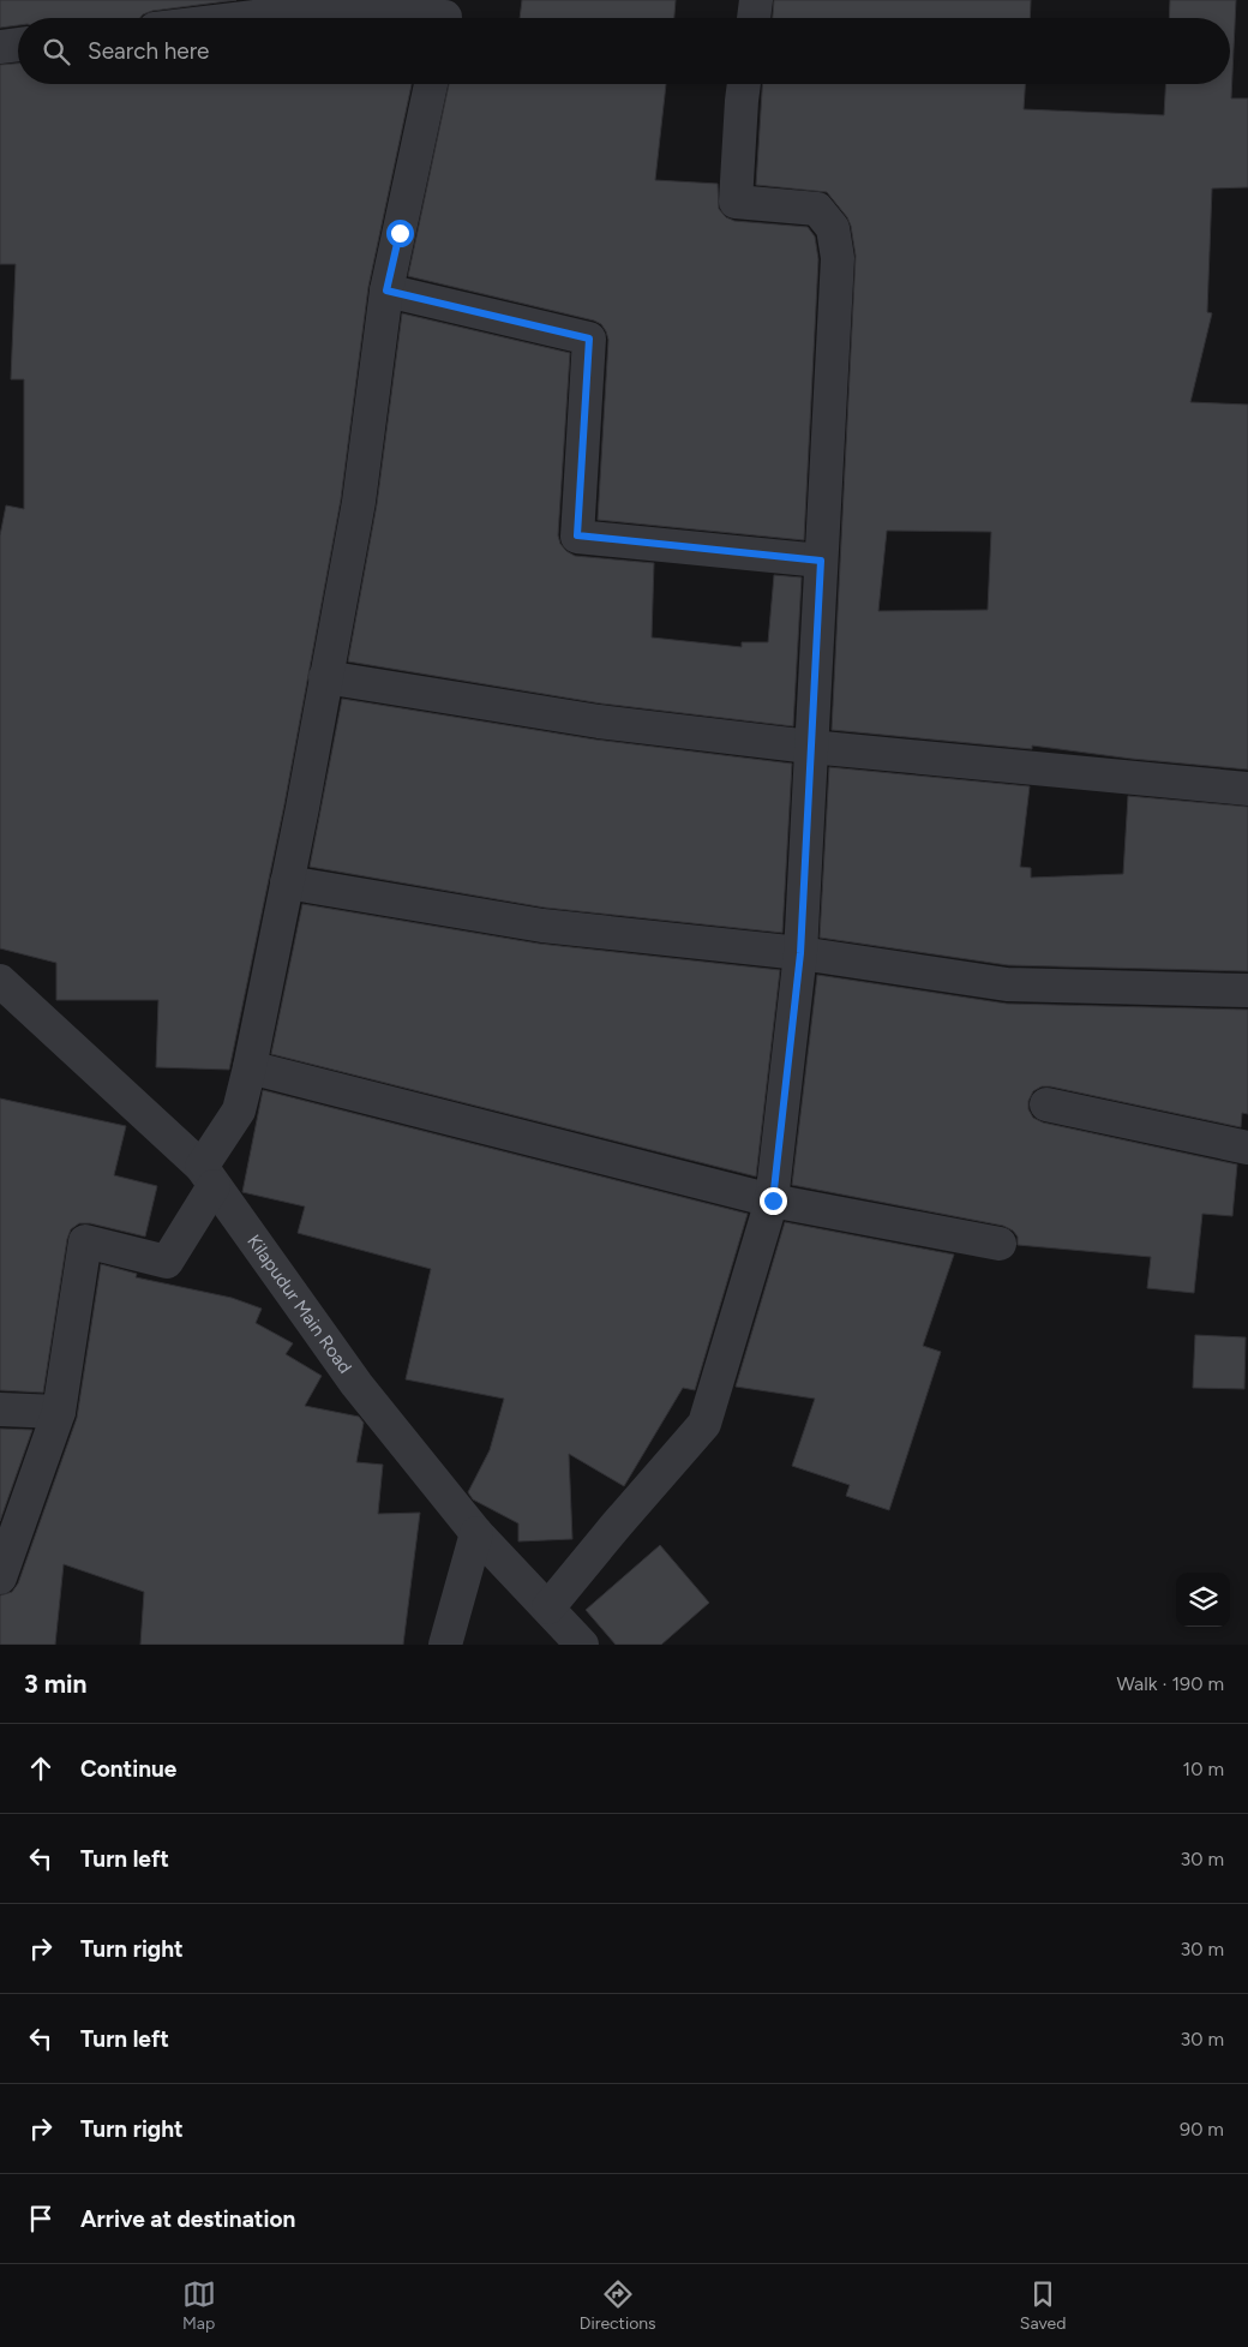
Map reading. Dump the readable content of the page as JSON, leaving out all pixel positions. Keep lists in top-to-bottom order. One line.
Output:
{"streets":{"street":["Kilapudur Main Road"]},"page":{"search":"Search here","heading":["3 min","Walk · 190 m"],"list":[["Continue","10 m"],["Turn left","30 m"],["Turn right","30 m"],["Turn left","30 m"],["Turn right","90 m"],"Arrive at destination"],"nav":["Map","Directions","Saved"]}}
